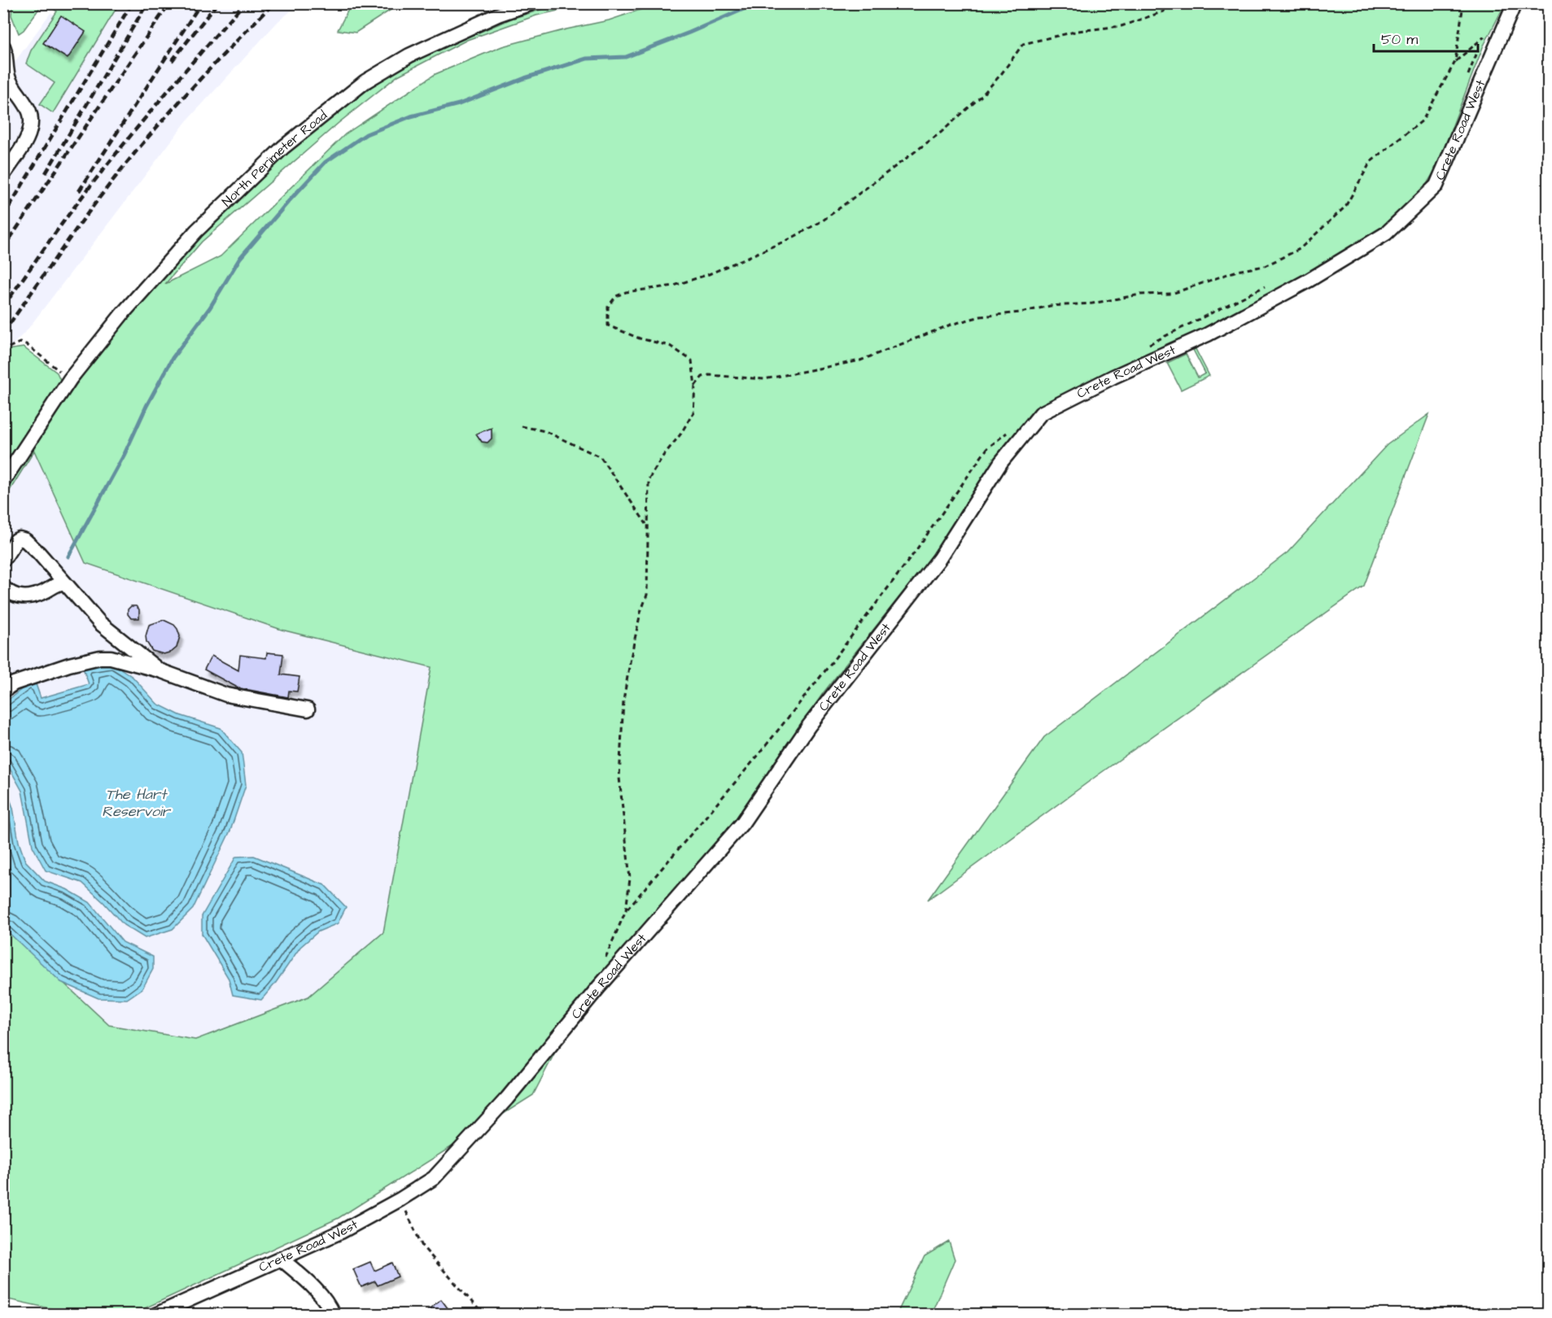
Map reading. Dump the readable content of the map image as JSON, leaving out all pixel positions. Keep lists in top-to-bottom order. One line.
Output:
{"streets":{"street":["Crete Road West","North Perimeter Road"]},"water":["The Hart Reservoir"],"scale_bar":"50 m"}
